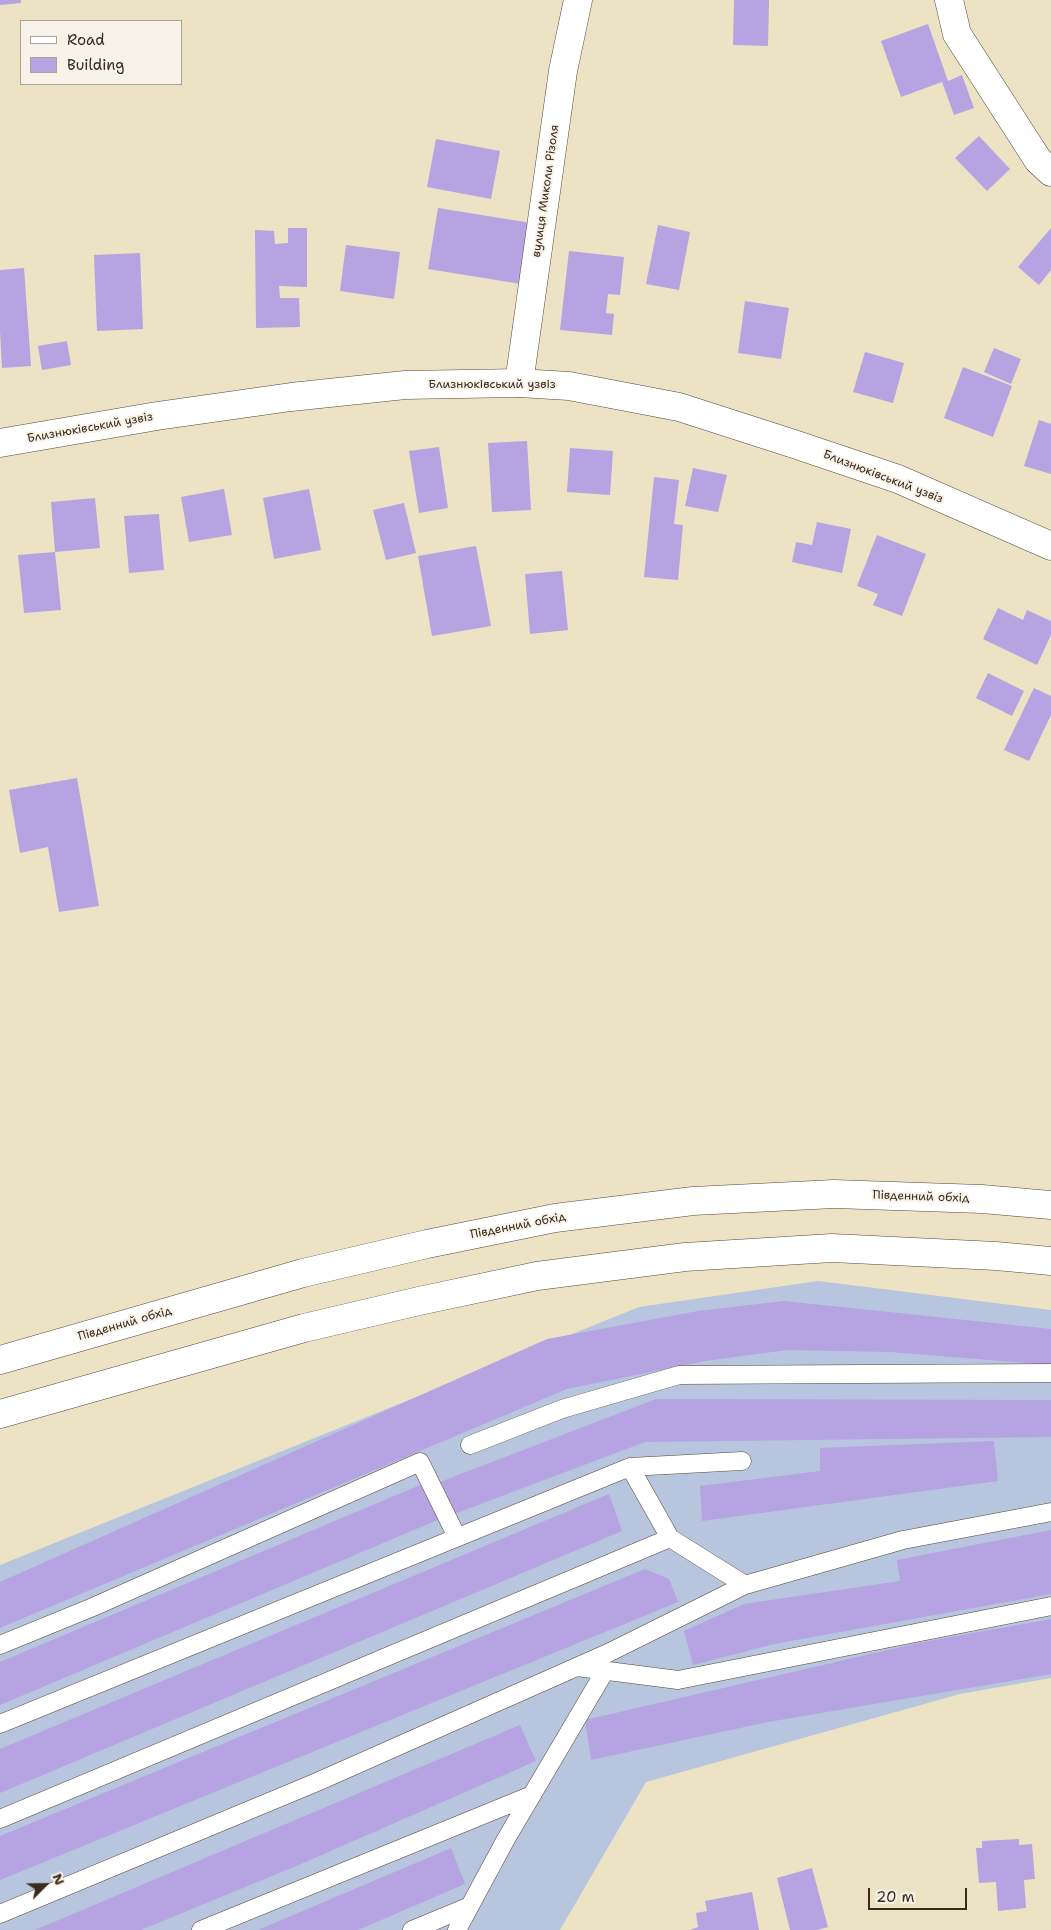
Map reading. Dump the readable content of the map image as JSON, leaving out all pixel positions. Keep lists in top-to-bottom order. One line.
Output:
{"streets":{"main road":["вулиця Миколи Різоля","Близнюківський узвіз","Південний обхід"]},"crossings":[["вулиця Миколи Різоля","Близнюківський узвіз"]],"legend":["Road","Building"],"scale_bar":"20 m","north":"top right"}
